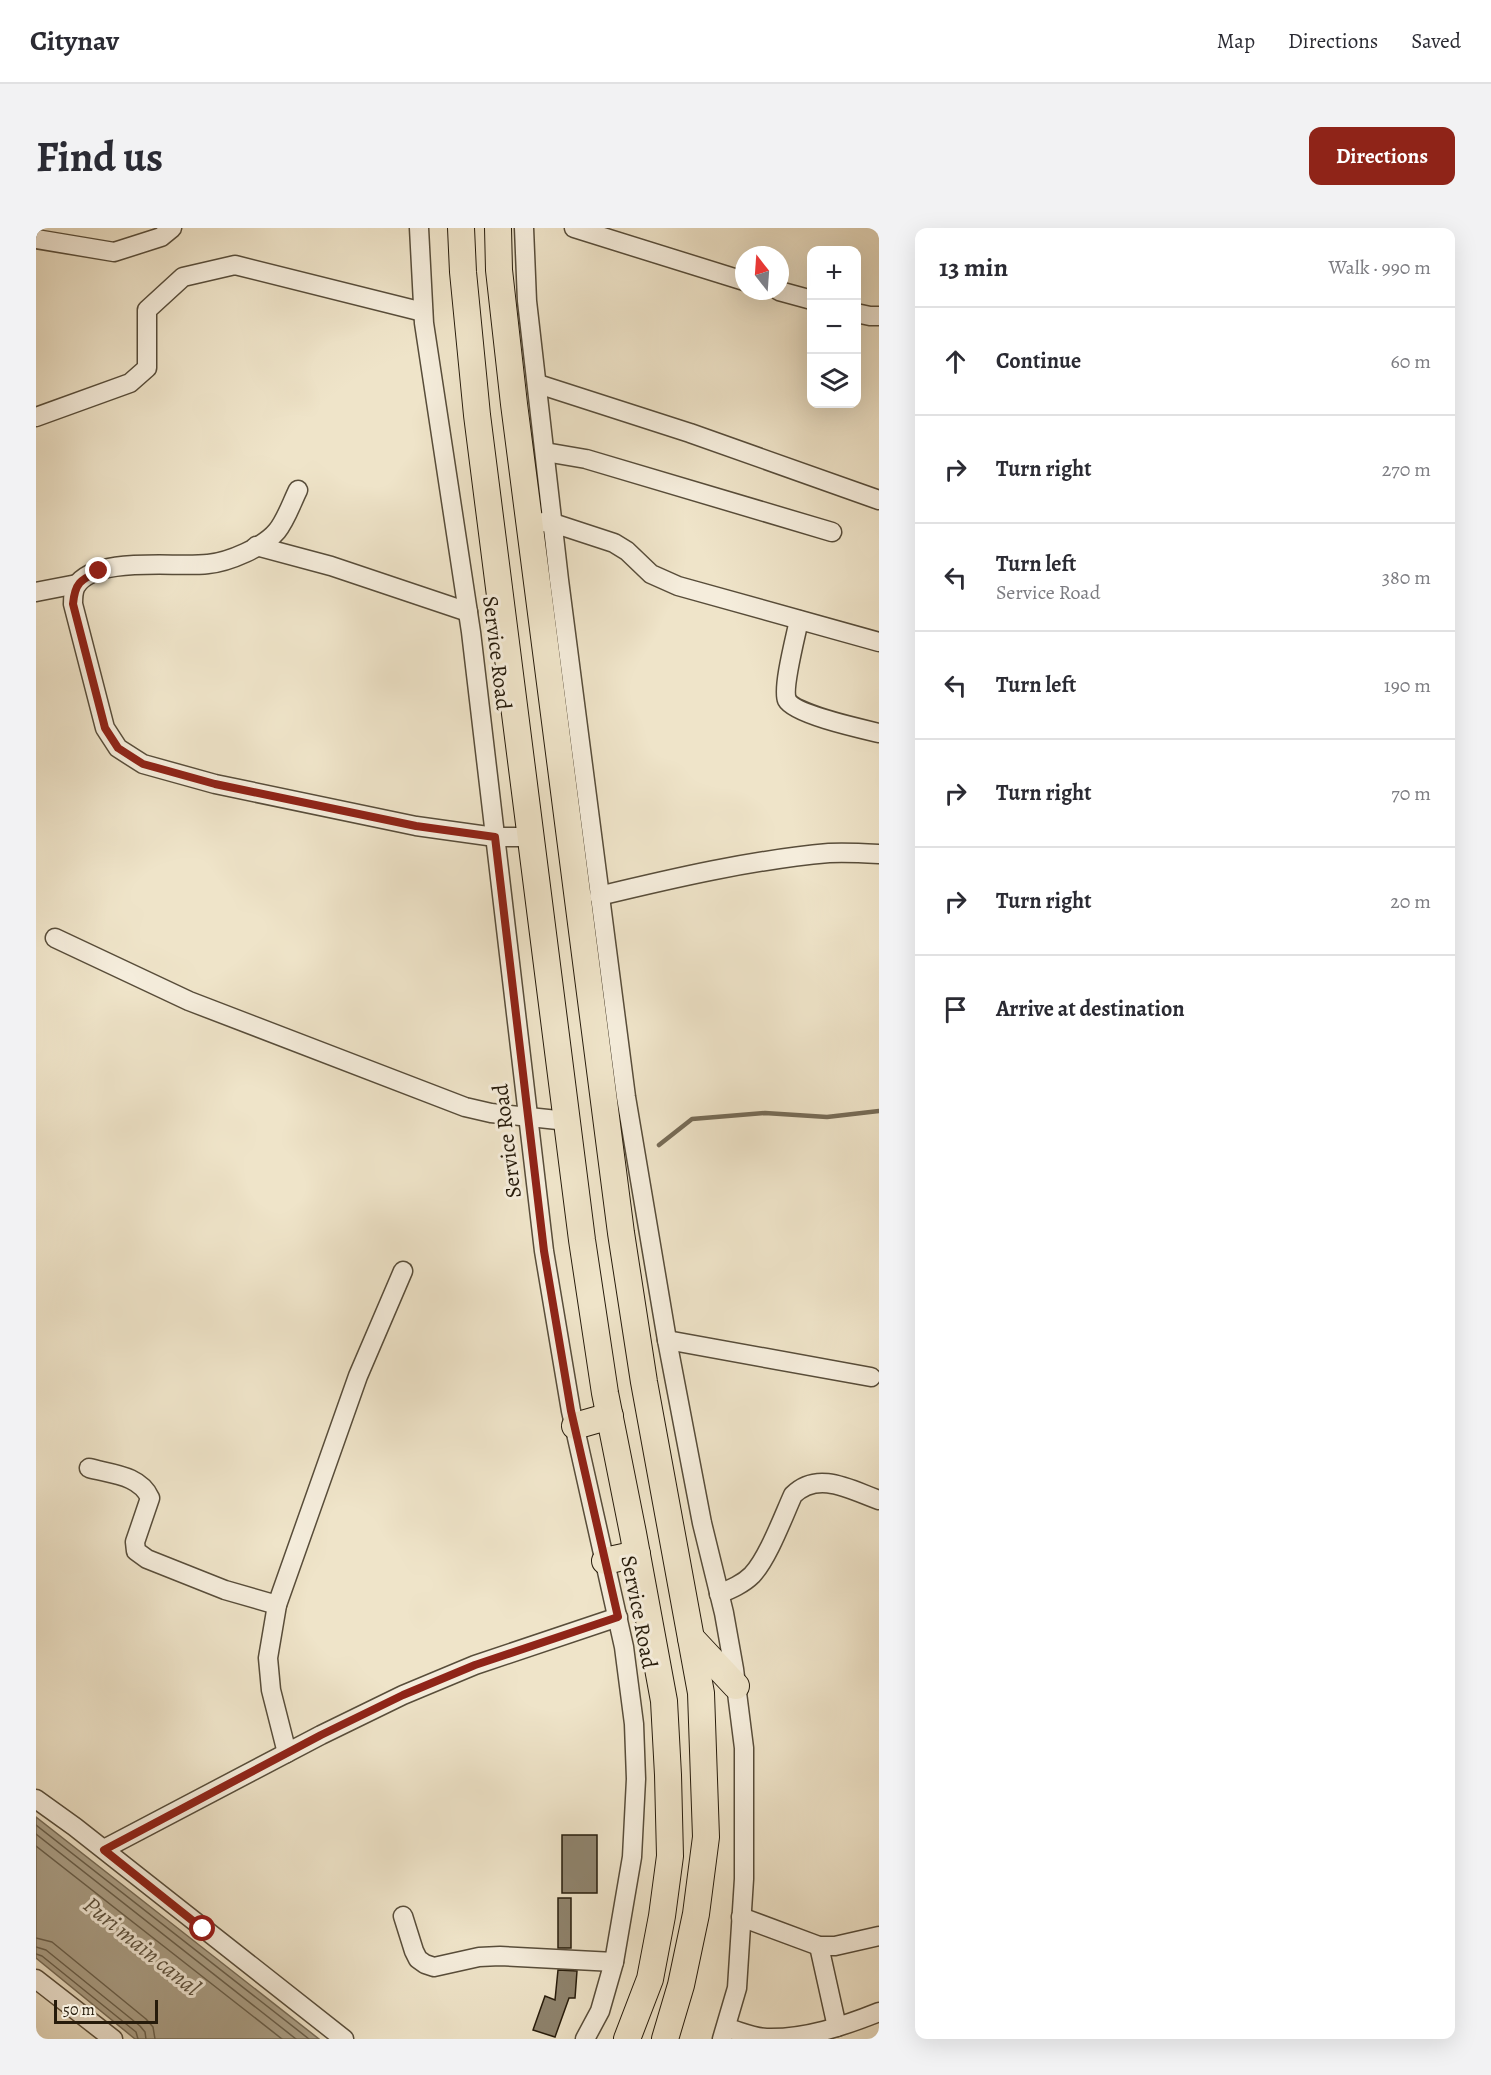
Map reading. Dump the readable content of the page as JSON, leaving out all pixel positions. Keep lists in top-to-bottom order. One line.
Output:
{"streets":{"street":["Service Road"]},"water":["Puri main canal"],"scale_bar":"50 m","north":"top","page":{"header":"Citynav","nav":["Map","Directions","Saved"],"buttons":"Directions","title":"Find us","heading":["13 min","Walk · 990 m"],"map_buttons":["+","−"],"list":[["Continue","60 m"],["Turn right","270 m"],["Turn left","Service Road","380 m"],["Turn left","190 m"],["Turn right","70 m"],["Turn right","20 m"],"Arrive at destination"],"scale":"50 m"}}
